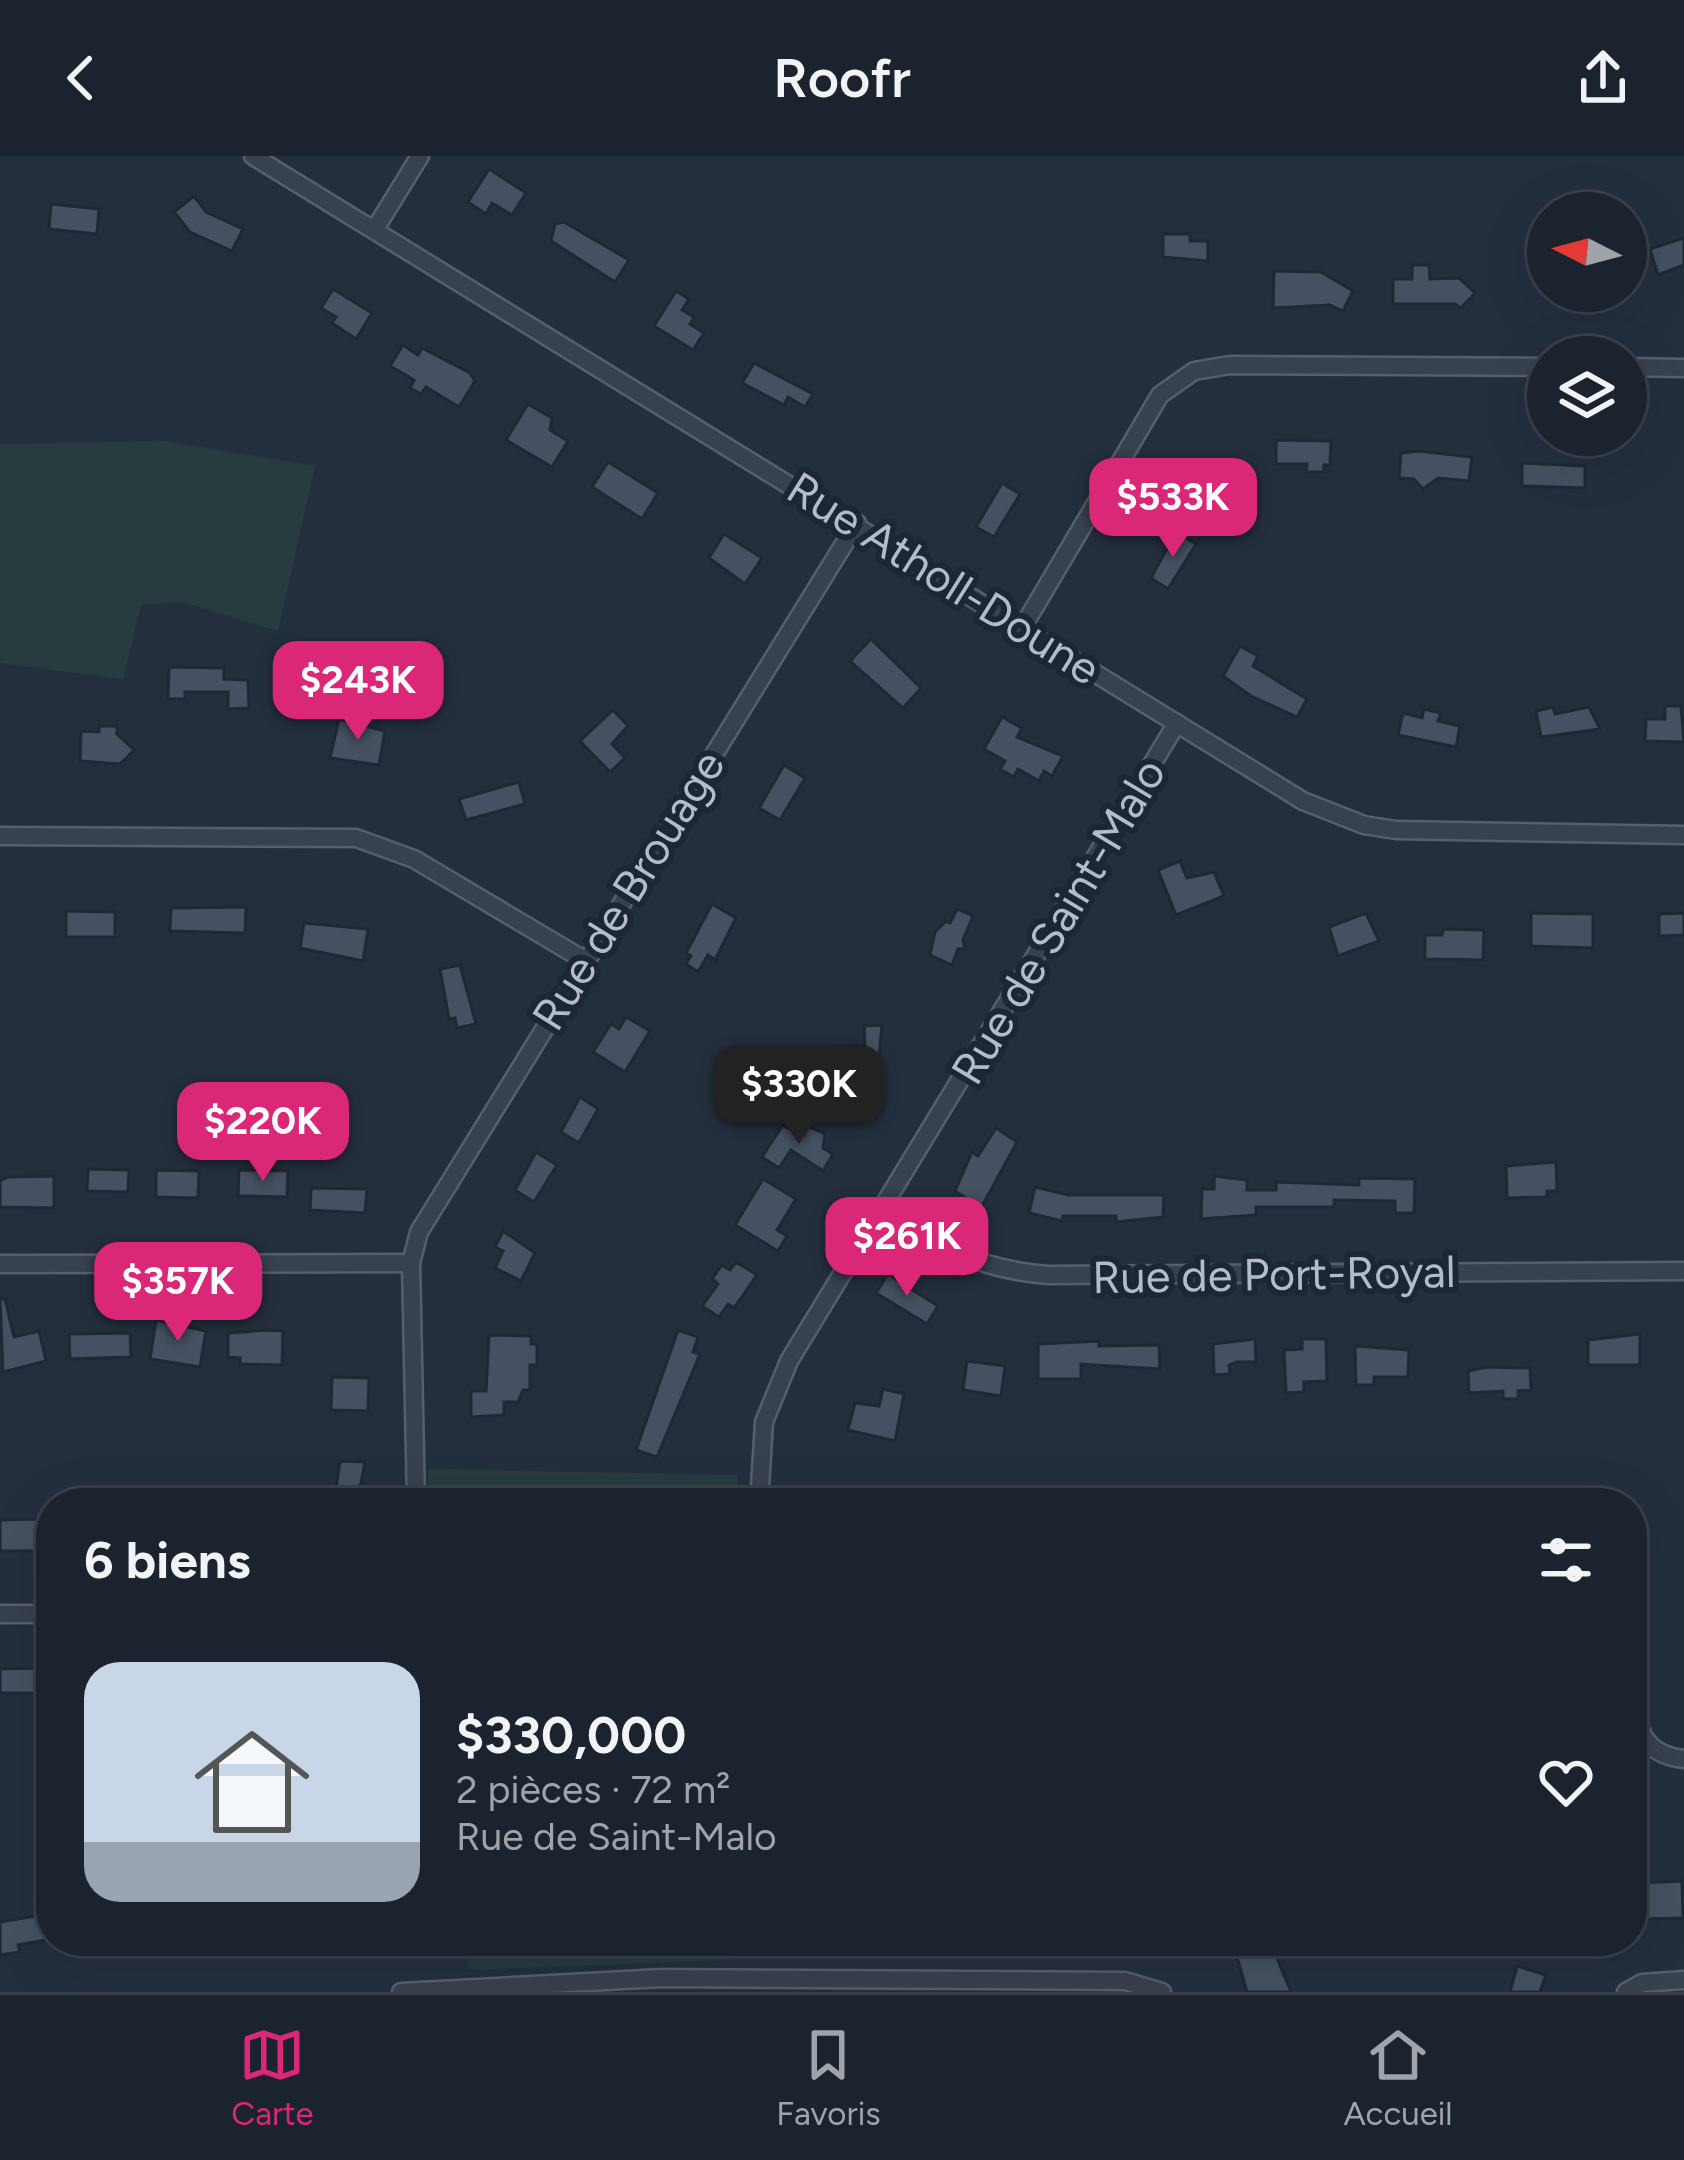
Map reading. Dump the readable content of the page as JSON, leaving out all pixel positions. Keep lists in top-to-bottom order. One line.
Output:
{"streets":{"street":["Rue Atholl-Doune","Rue de Brouage","Rue de Saint-Malo","Rue de Port-Royal"]},"crossings":[["Rue Atholl-Doune","Rue de Brouage"],["Rue Atholl-Doune","Rue de Saint-Malo"],["Rue de Saint-Malo","Rue de Port-Royal"]],"north":"left","page":{"header":"Roofr","price":["$533K","$243K","$330K","$220K","$261K","$357K"],"heading":"6 biens","list":[{"name":"$330,000","note":"2 pièces · 72 m² · Rue de Saint-Malo"}],"tabs":["Carte","Favoris","Accueil"]}}
